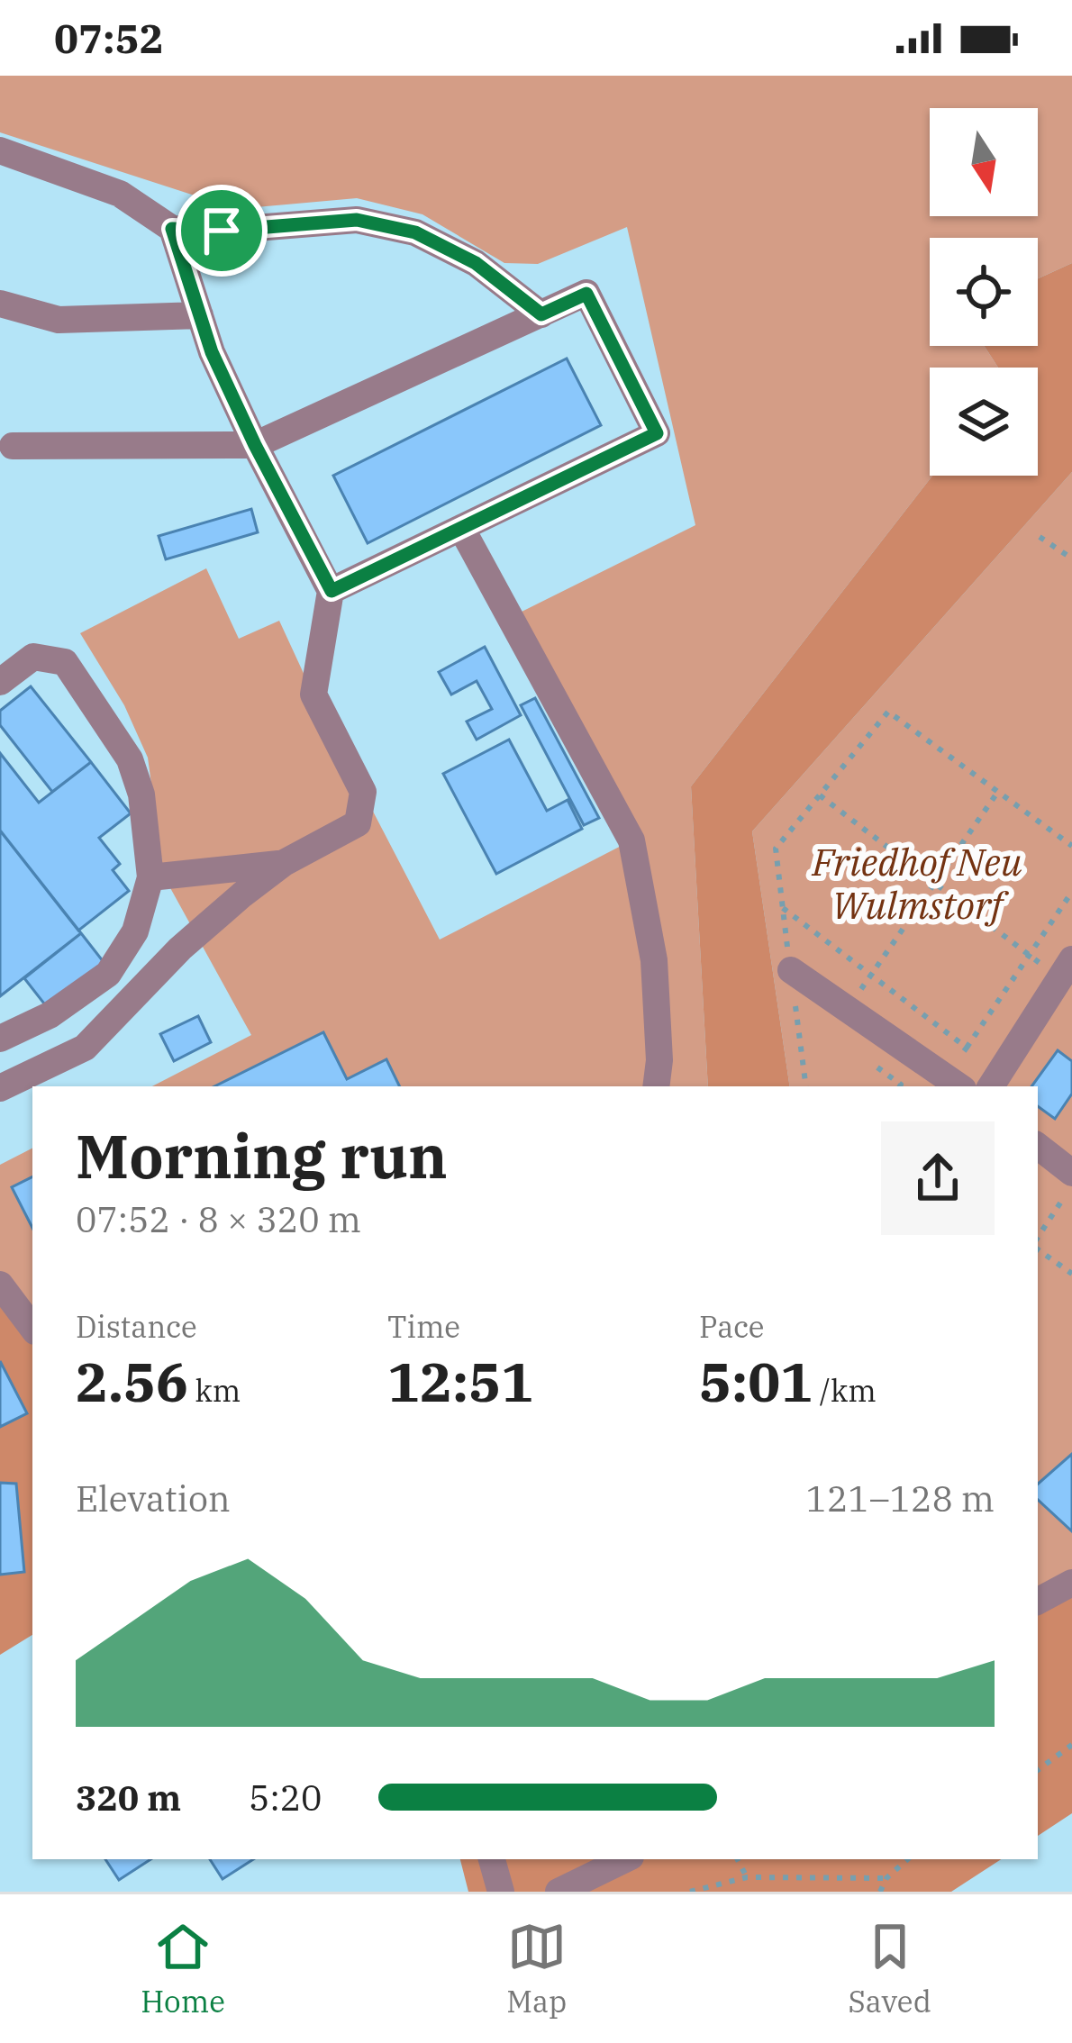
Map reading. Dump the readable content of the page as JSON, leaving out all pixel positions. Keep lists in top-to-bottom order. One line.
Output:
{"parks":["Friedhof Neu Wulmstorf"],"north":"bottom","page":{"status":"07:52","heading":["Morning run","07:52 · 8 × 320 m"],"stats":[["Distance","2.56 km"],["Time","12:51"],["Pace","5:01 /km"]],"chart":["Elevation","121–128 m"],"list":[{"name":"320 m","note":"5:20"}],"tabs":["Home","Map","Saved"]}}
